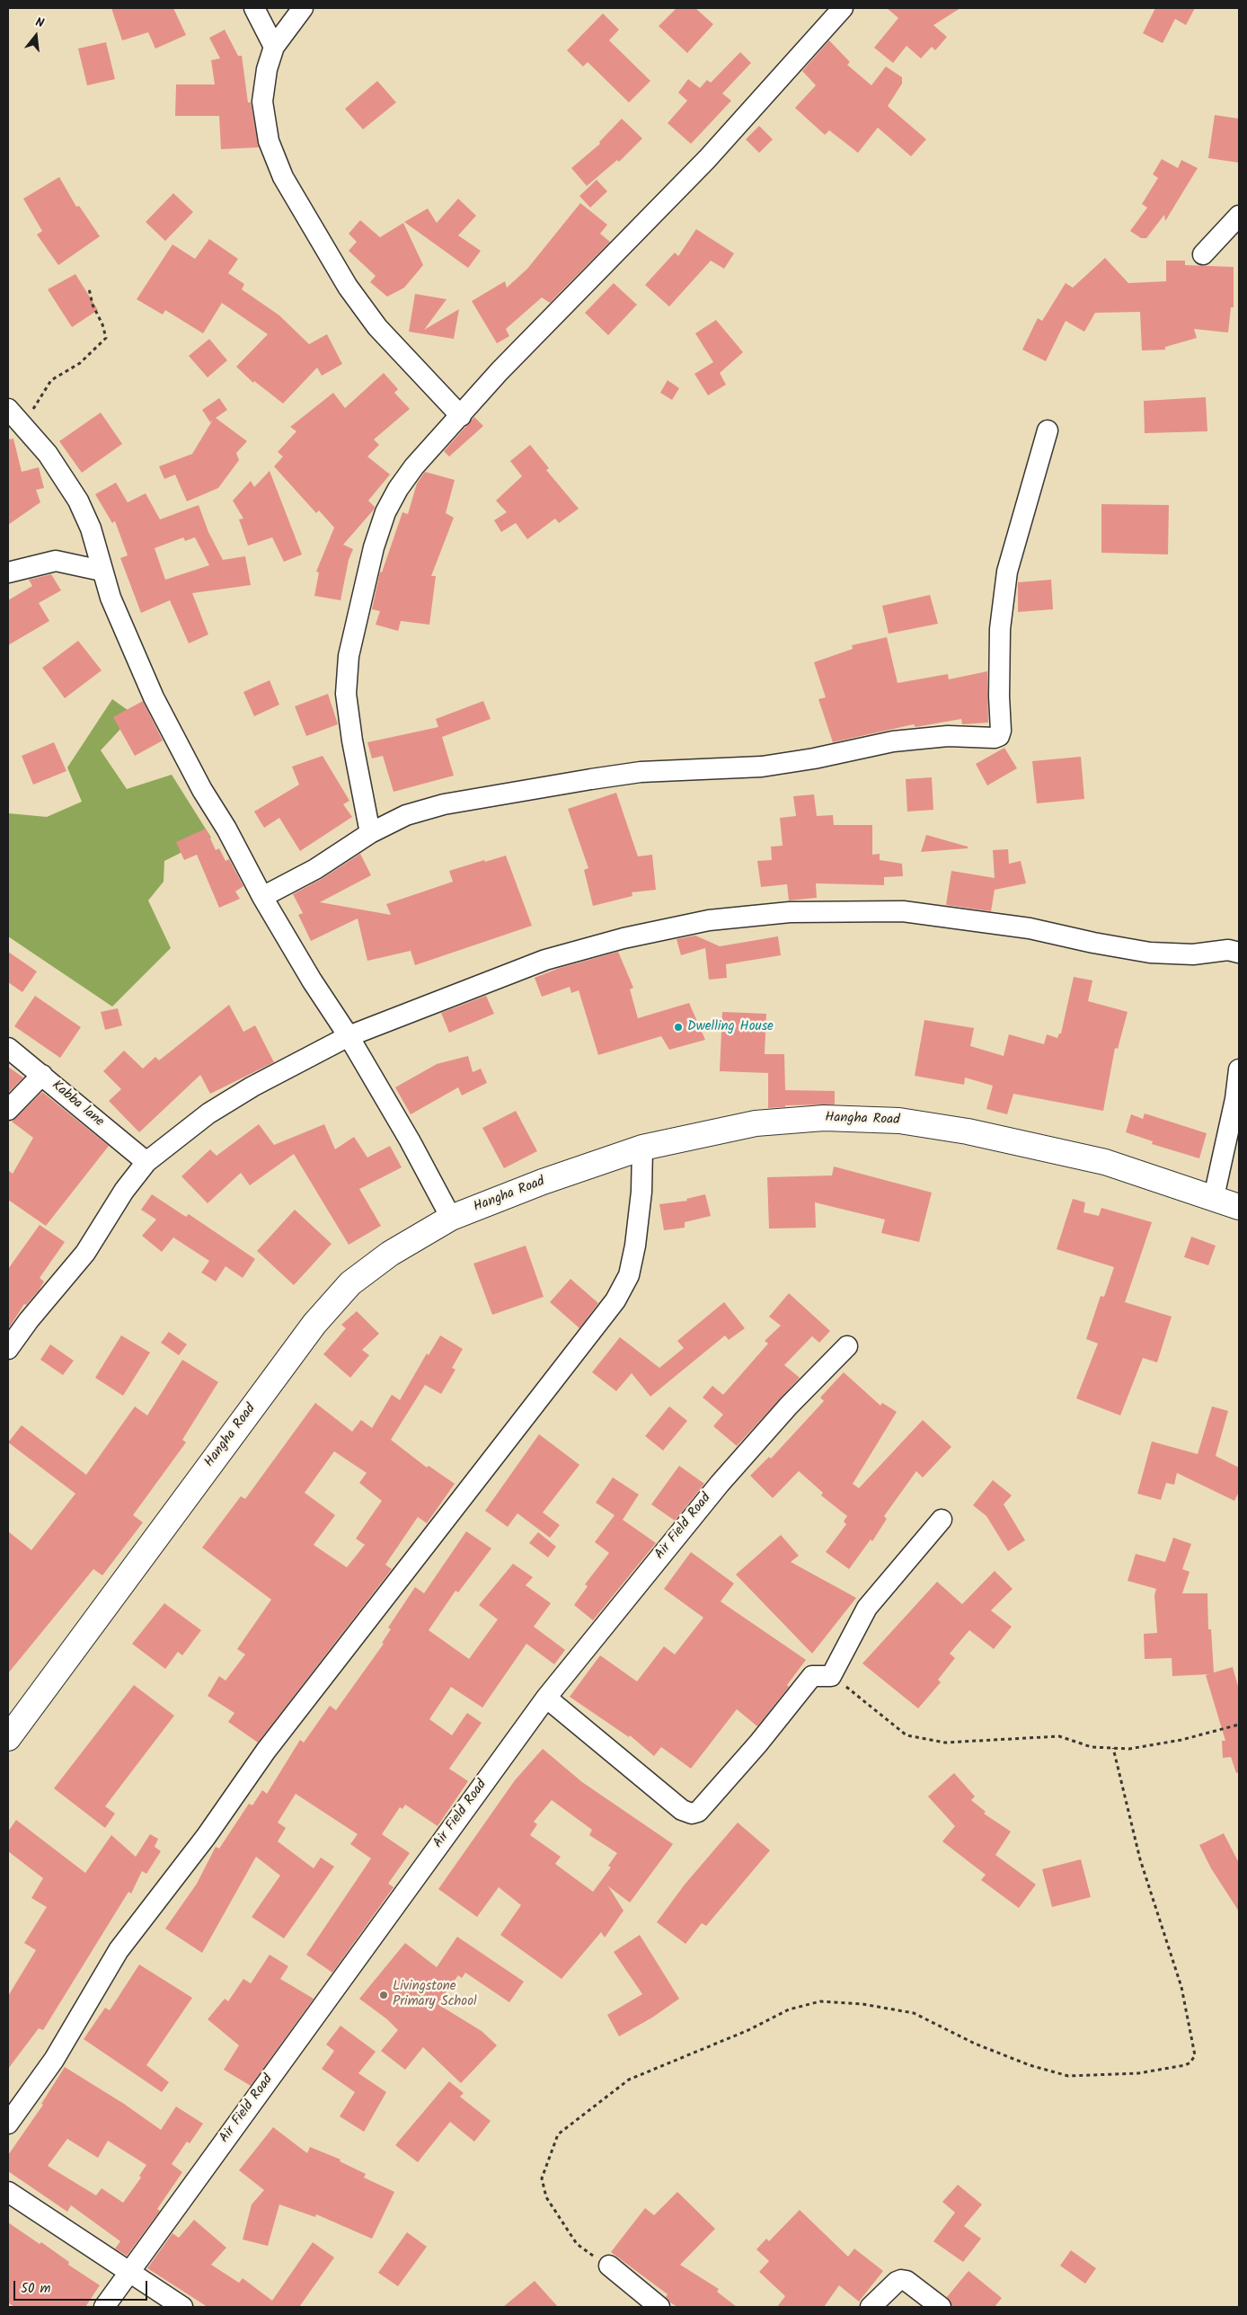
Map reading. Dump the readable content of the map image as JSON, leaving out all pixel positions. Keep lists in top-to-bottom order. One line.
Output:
{"streets":{"highway":["Hangha Road"],"street":["Kabba lane","Air Field Road"]},"places":["Dwelling House","Livingstone Primary School"],"scale_bar":"50 m","north":"top"}
